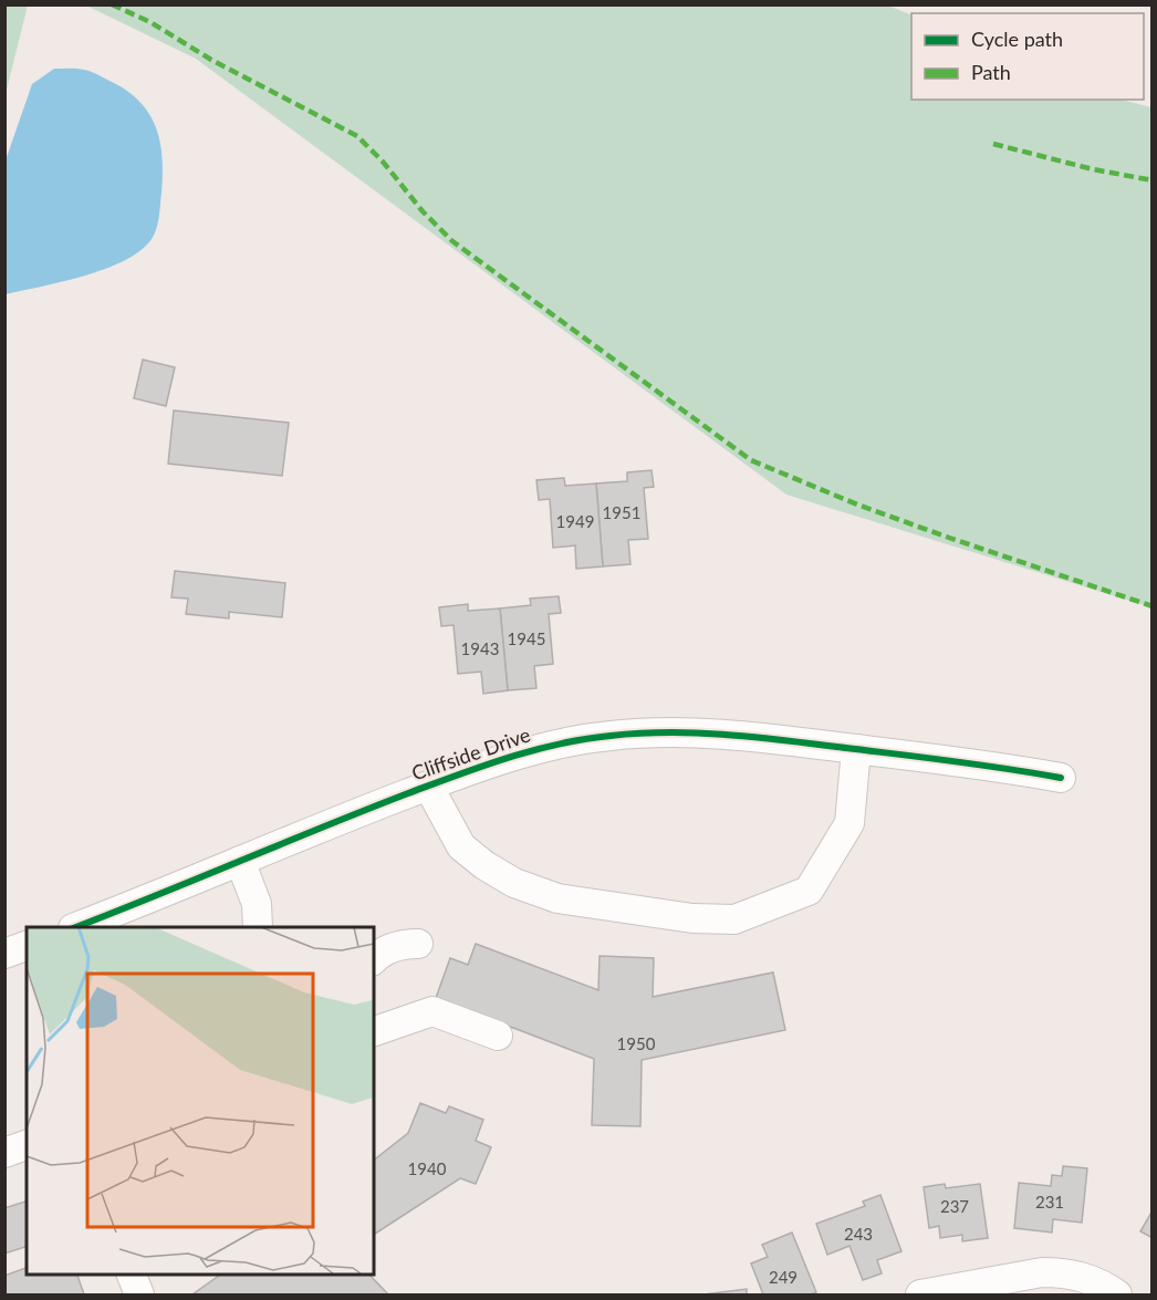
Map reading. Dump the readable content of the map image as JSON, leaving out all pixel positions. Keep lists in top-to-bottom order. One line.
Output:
{"streets":{"street":["Cliffside Drive"]},"house_numbers":["1951","1949","1945","1943","1950","1940","231","237","243","249"],"legend":["Cycle path","Path"]}
